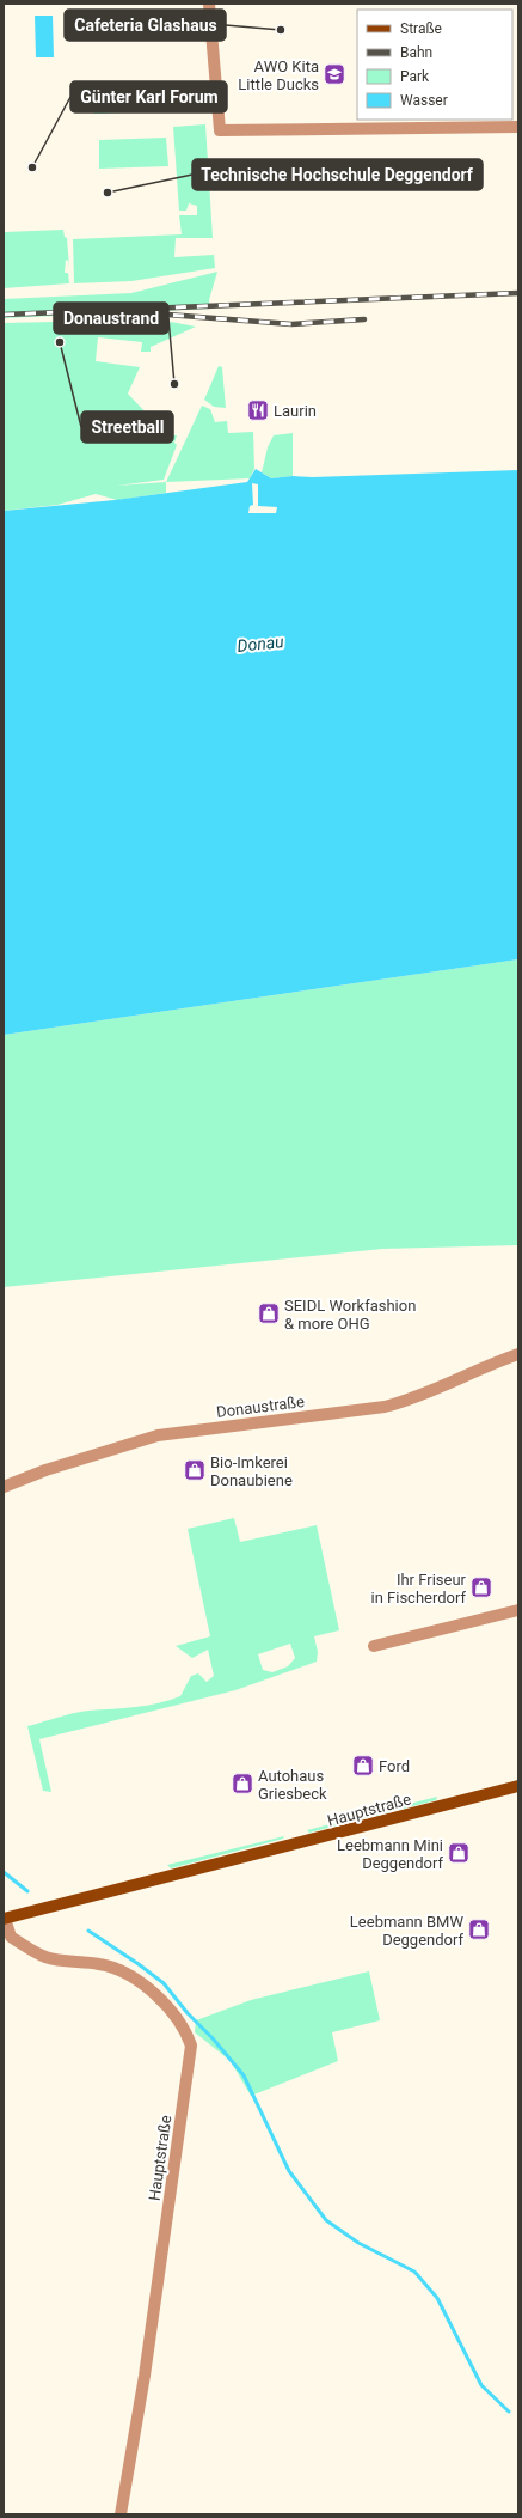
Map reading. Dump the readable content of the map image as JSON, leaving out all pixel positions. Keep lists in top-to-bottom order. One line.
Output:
{"streets":{"main road":["Hauptstraße"],"street":["Donaustraße"]},"water":["Donau"],"places":{"other":["Cafeteria Glashaus","Günter Karl Forum","Technische Hochschule Deggendorf","Streetball","Donaustrand"],"school or university":["AWO Kita Little Ducks"],"restaurant":["Laurin"],"shop":["SEIDL Workfashion & more OHG","Bio-Imkerei Donaubiene","Ihr Friseur in Fischerdorf","Ford","Autohaus Griesbeck","Leebmann Mini Deggendorf","Leebmann BMW Deggendorf"]},"legend":["Straße","Bahn","Park","Wasser"]}
